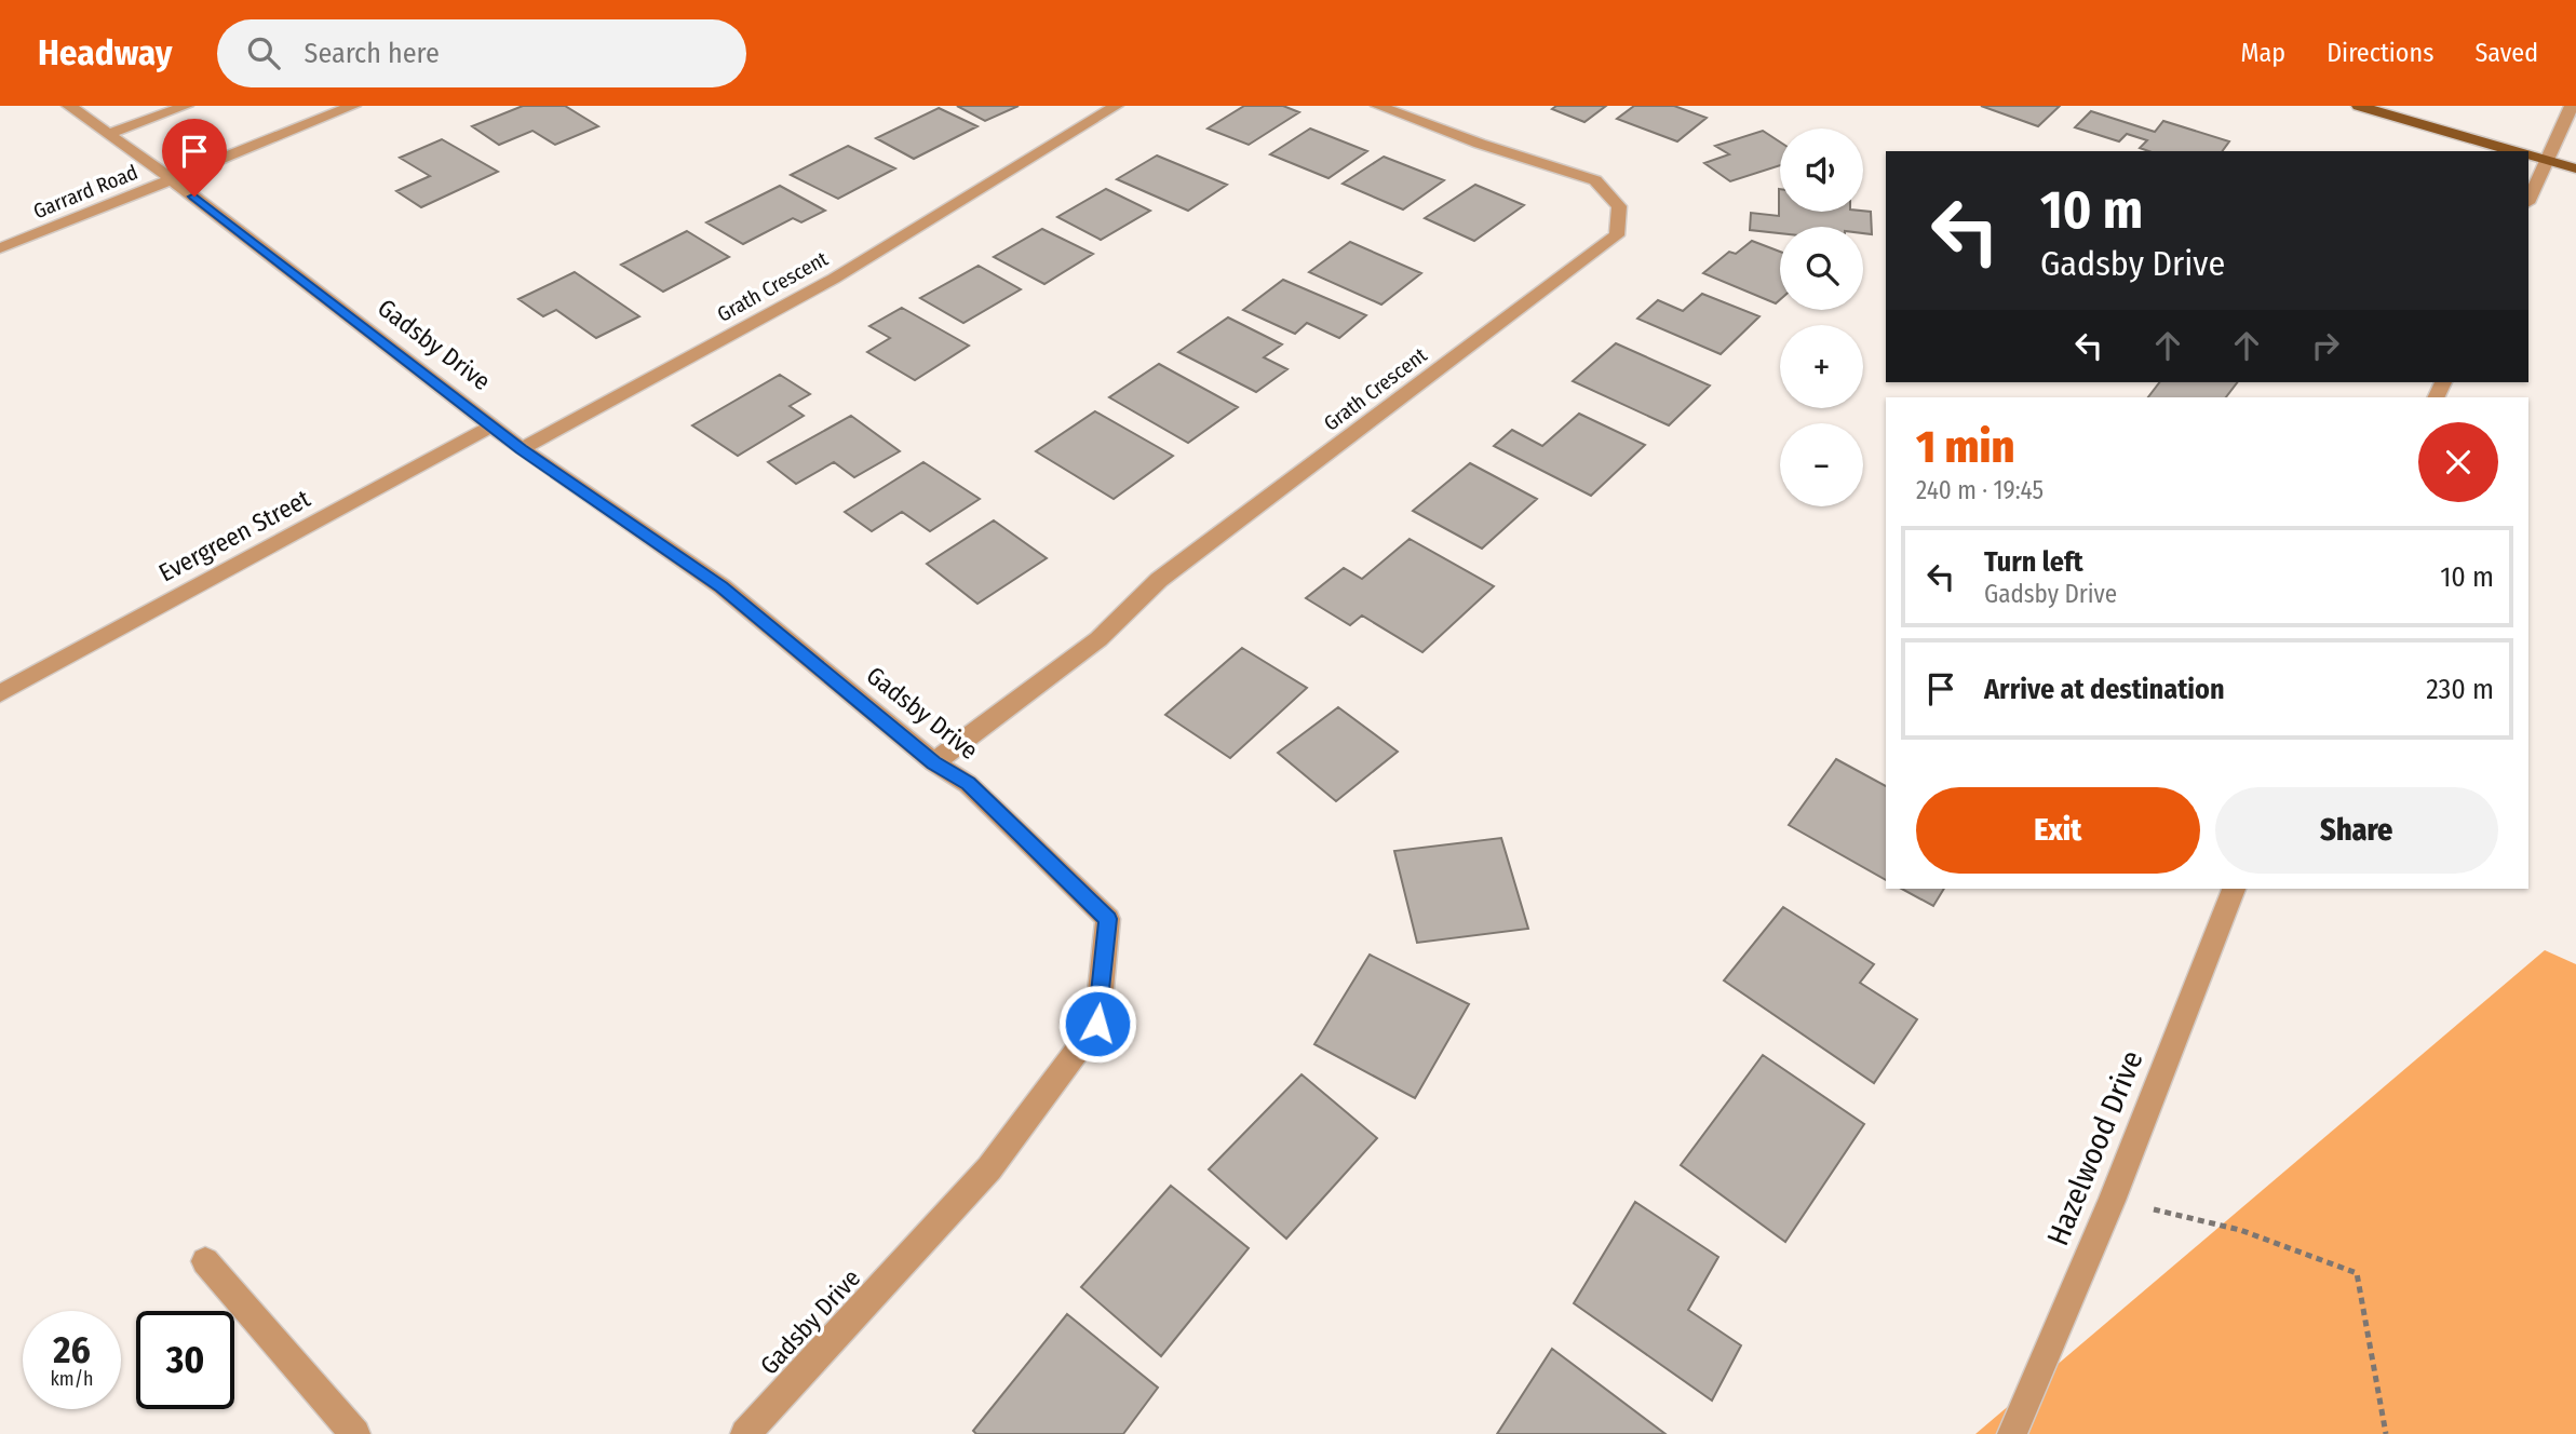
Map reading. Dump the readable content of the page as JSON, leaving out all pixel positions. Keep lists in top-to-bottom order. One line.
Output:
{"streets":{"street":["Garrard Road","Grath Crescent","Gadsby Drive","Evergreen Street","Hazelwood Drive"]},"crossings":[["Garrard Road","Gadsby Drive"],["Grath Crescent","Gadsby Drive"],["Gadsby Drive","Evergreen Street"]],"page":{"header":"Headway","search":"Search here","nav":["Map","Directions","Saved"],"map_buttons":["+","−"],"turn":["10 m","Gadsby Drive"],"heading":["1 min","240 m · 19:45"],"list":[{"name":"Turn left","note":"Gadsby Drive","value":"10 m"},{"name":"Arrive at destination","value":"230 m"}],"buttons":["Exit","Share"],"speed":"26 km/h","limit":"30"}}
